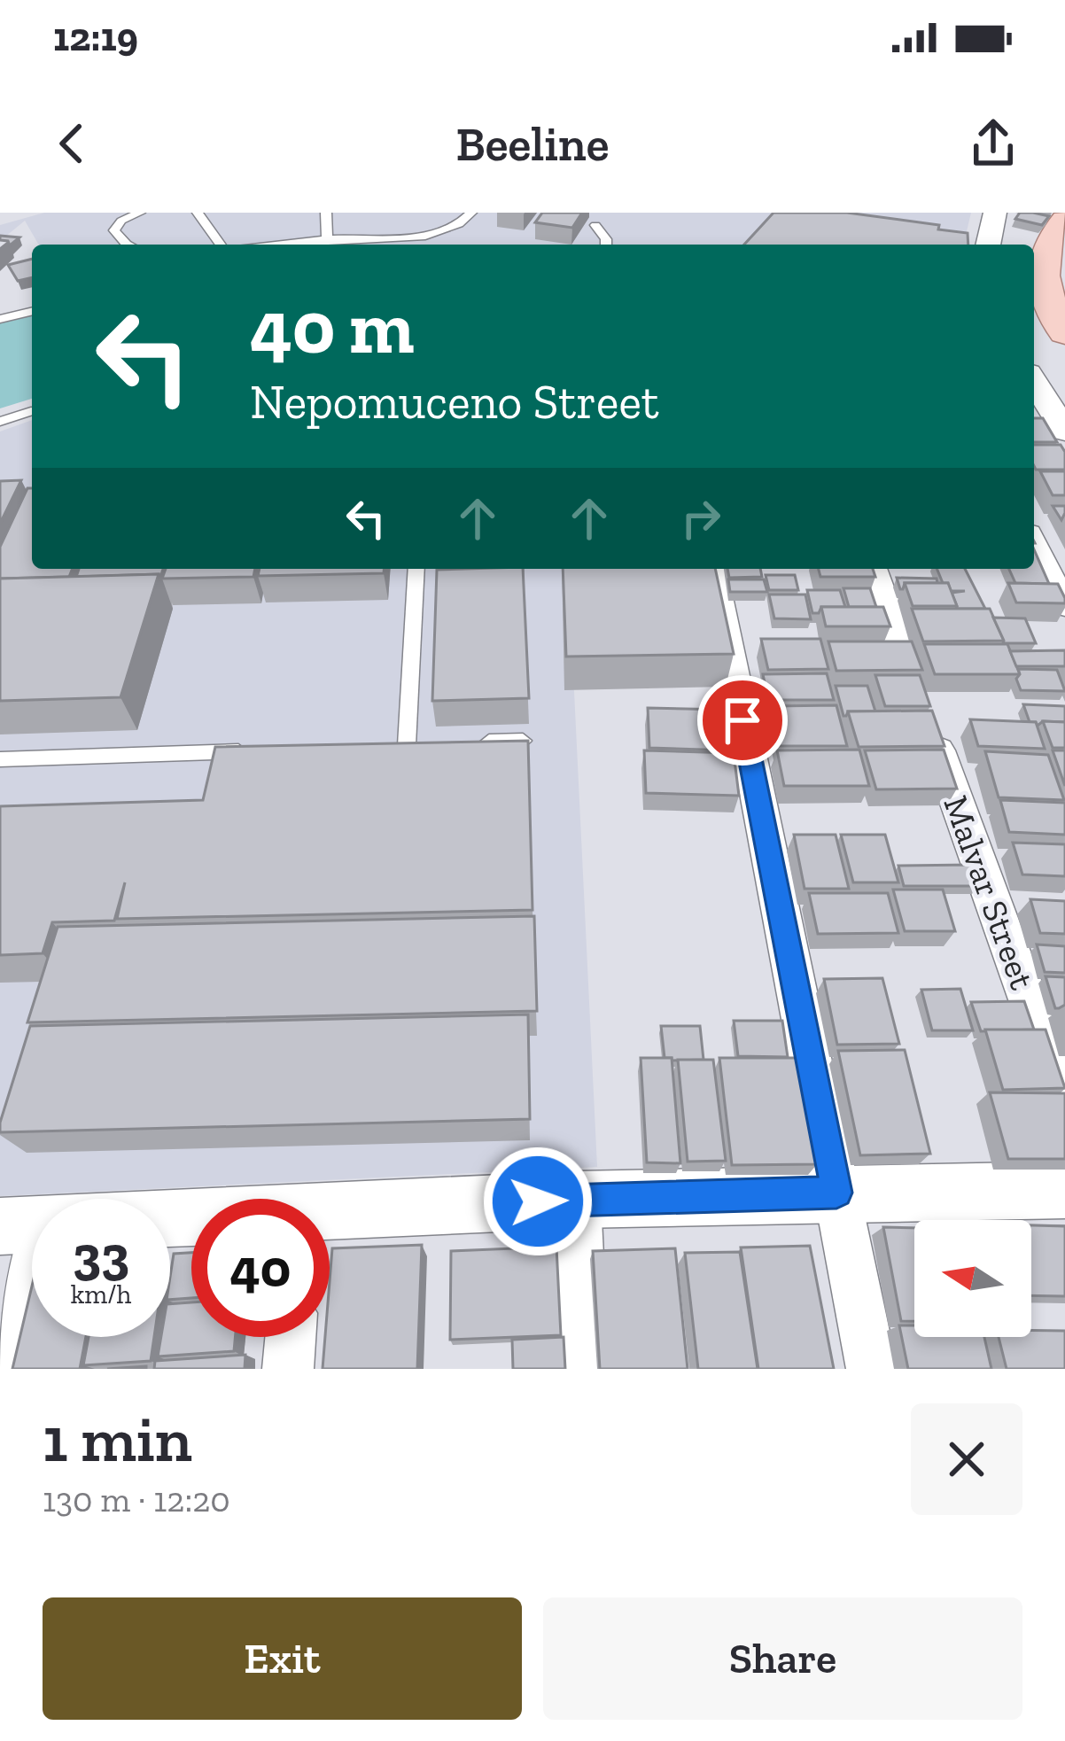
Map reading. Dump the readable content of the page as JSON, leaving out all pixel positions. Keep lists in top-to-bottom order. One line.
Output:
{"streets":{"street":["Malvar Street"]},"north":"left","page":{"status":"12:19","header":"Beeline","turn":["40 m","Nepomuceno Street"],"speed":"33 km/h","limit":"40","heading":["1 min","130 m · 12:20"],"buttons":["Exit","Share"]}}
